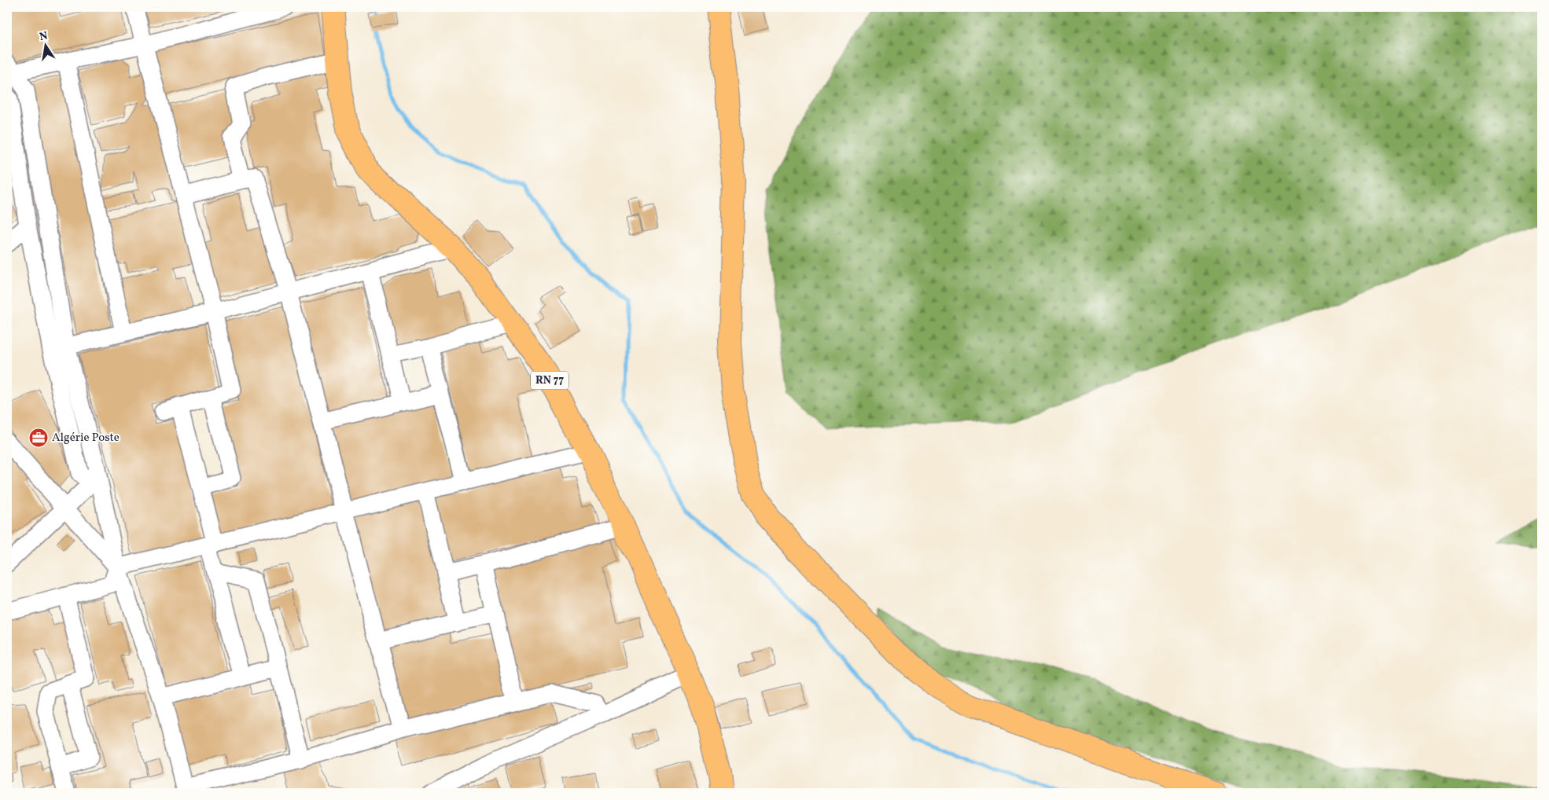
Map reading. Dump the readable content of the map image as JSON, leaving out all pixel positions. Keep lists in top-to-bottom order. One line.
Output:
{"streets":{"main road":["RN 77"]},"places":{"office":["Algérie Poste"]},"north":"top"}
